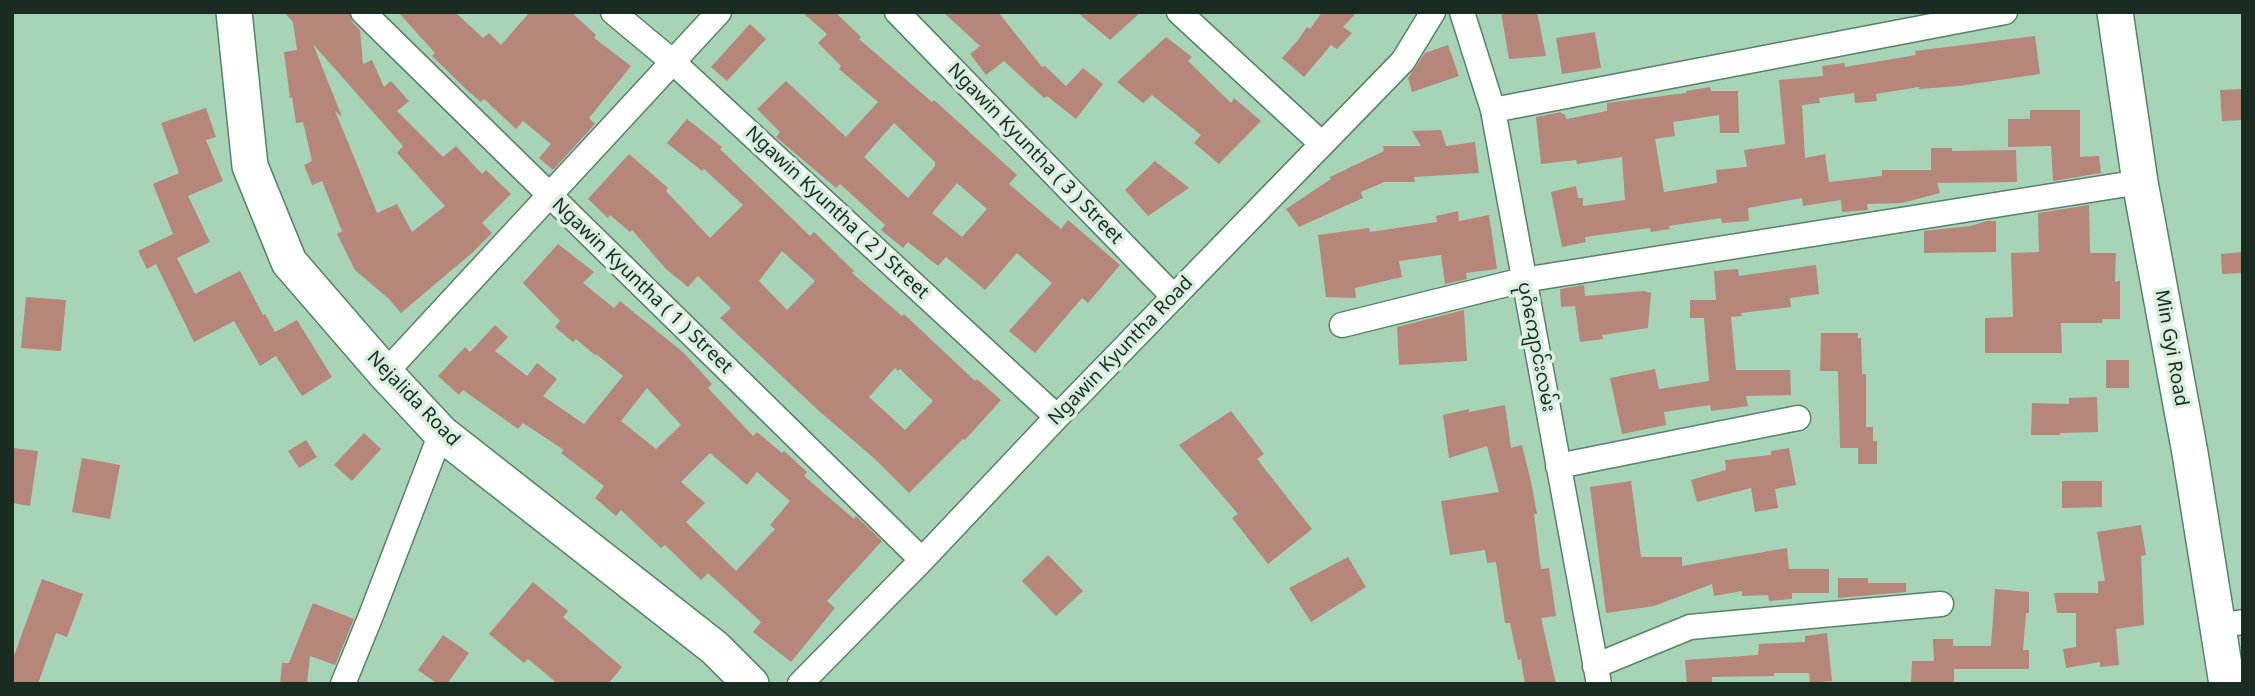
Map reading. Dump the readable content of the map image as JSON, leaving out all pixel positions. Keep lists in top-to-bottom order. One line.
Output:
{"streets":{"main road":["Min Gyi Road","Nejalida Road"],"street":["Ngawin Kyuntha ( 3 ) Street","Ngawin Kyuntha ( 2 ) Street","Ngawin Kyuntha ( 1 ) Street","ပုဂံကျောင်းလမ်း","Ngawin Kyuntha Road"]},"crossings":[["Ngawin Kyuntha ( 3 ) Street","Ngawin Kyuntha Road"],["Ngawin Kyuntha ( 2 ) Street","Ngawin Kyuntha Road"],["Ngawin Kyuntha ( 1 ) Street","Ngawin Kyuntha Road"]]}
